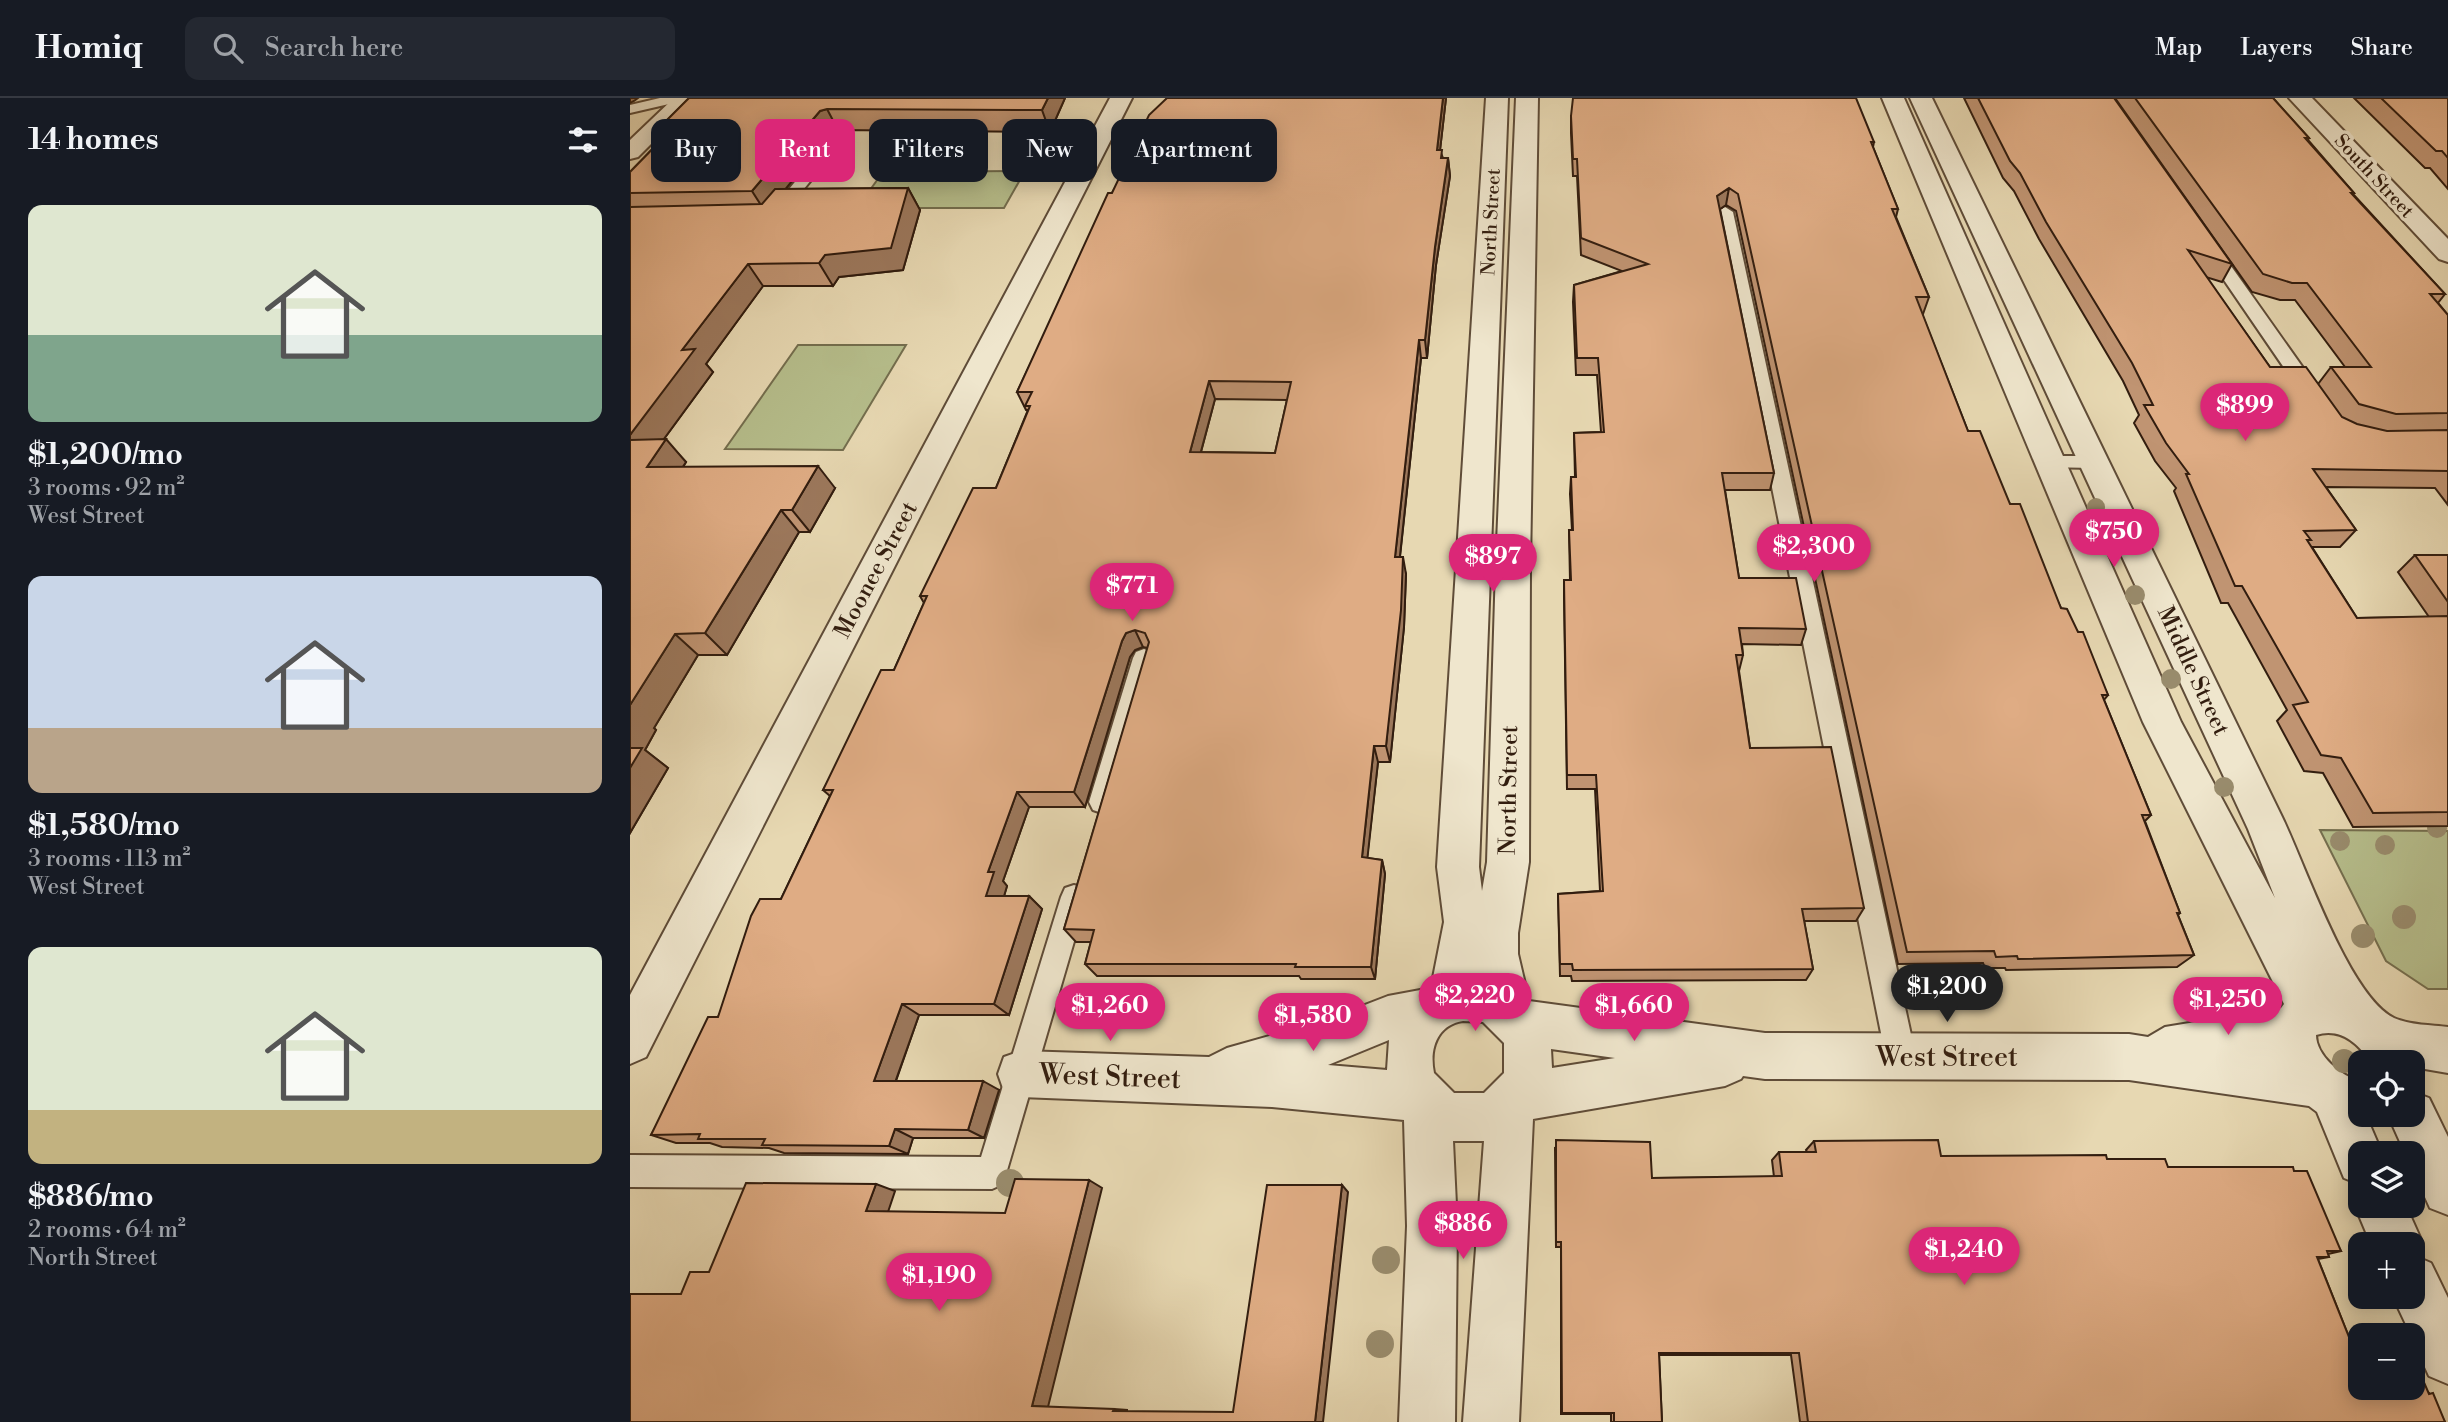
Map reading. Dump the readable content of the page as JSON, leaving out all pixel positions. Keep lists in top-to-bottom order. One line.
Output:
{"streets":{"street":["South Street","North Street","Moonee Street","Middle Street","West Street"]},"crossings":[["North Street","West Street"],["Middle Street","West Street"]],"page":{"header":"Homiq","search":"Search here","nav":["Map","Layers","Share"],"heading":"14 homes","chip":["Buy","Rent","Filters","New","Apartment"],"list":[{"name":"$1,200/mo","note":"3 rooms · 92 m² · West Street"},{"name":"$1,580/mo","note":"3 rooms · 113 m² · West Street"},{"name":"$886/mo","note":"2 rooms · 64 m² · North Street"}],"price":["$899","$750","$2,300","$897","$771","$1,200","$2,220","$1,250","$1,260","$1,660","$1,580","$886","$1,240","$1,190"],"map_buttons":["+","−"]}}
